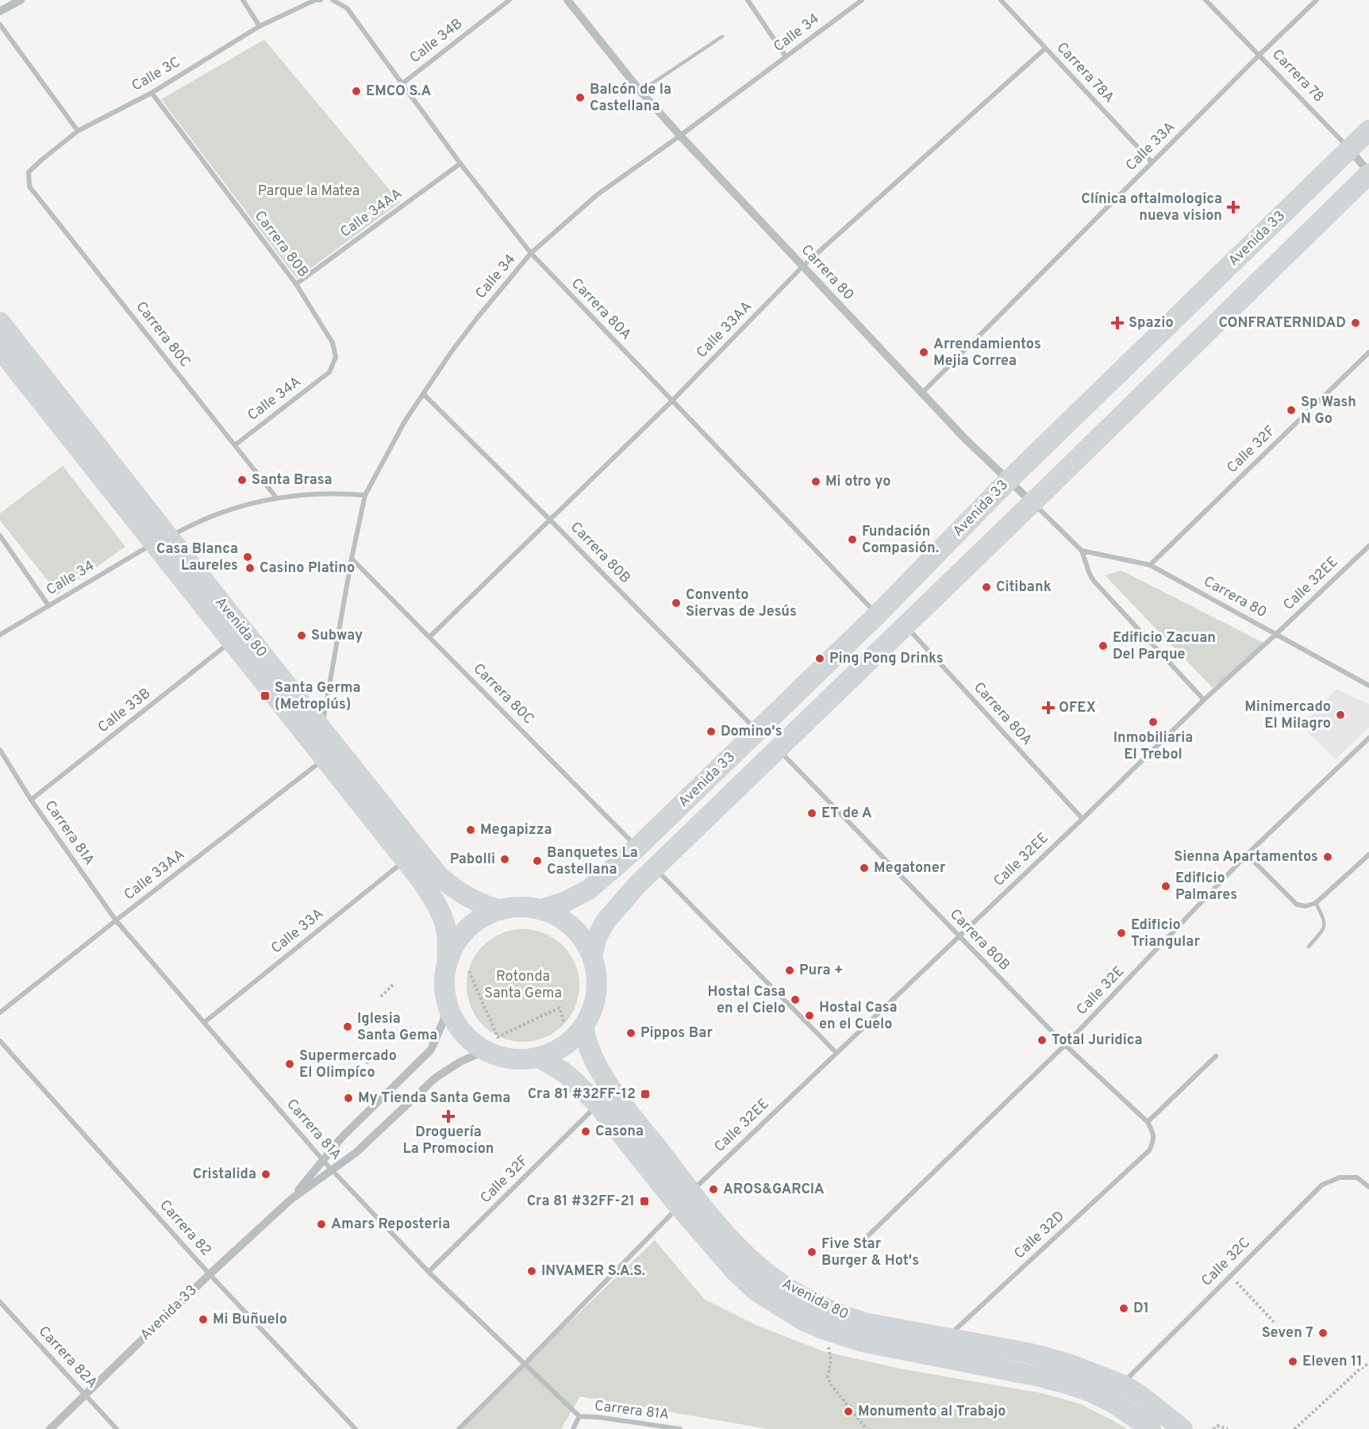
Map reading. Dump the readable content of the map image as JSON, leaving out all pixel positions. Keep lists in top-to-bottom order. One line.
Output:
{"streets":{"main road":["Avenida 33","Avenida 80"],"street":["Calle 34","Calle 34B","Carrera 78A","Calle 3C","Carrera 78","Calle 33A","Calle 34AA","Carrera 80B","Carrera 80","Carrera 80A","Calle 33AA","Carrera 80C","Calle 34A","Calle 32F","Calle 32EE","Calle 33B","Carrera 81A","Calle 32E","Carrera 82","Calle 32D","Calle 32C","Carrera 82A"]},"crossings":[["Calle 34","Carrera 80B"],["Calle 34","Carrera 80"],["Calle 34","Carrera 80A"],["Calle 34","Carrera 80C"],["Calle 34","Avenida 80"],["Calle 34B","Carrera 80A"],["Carrera 78A","Calle 33A"],["Carrera 78A","Calle 33AA"],["Calle 3C","Carrera 80B"],["Calle 3C","Carrera 80C"],["Carrera 78","Calle 33A"],["Carrera 78","Avenida 33"],["Calle 33A","Carrera 80"],["Calle 33A","Avenida 80"],["Calle 33A","Carrera 81A"],["Calle 34AA","Carrera 80B"],["Calle 34AA","Carrera 80A"],["Avenida 33","Carrera 80B"],["Avenida 33","Carrera 80"],["Avenida 33","Carrera 80A"],["Avenida 33","Carrera 80C"],["Avenida 33","Avenida 80"],["Avenida 33","Carrera 81A"],["Avenida 33","Carrera 82"],["Avenida 33","Carrera 82A"],["Carrera 80B","Calle 33AA"],["Carrera 80B","Calle 34A"],["Carrera 80B","Calle 32EE"],["Carrera 80B","Calle 32E"],["Carrera 80B","Calle 32D"],["Carrera 80","Calle 33AA"],["Carrera 80","Calle 32F"],["Carrera 80","Calle 32EE"],["Carrera 80A","Calle 33AA"],["Carrera 80A","Calle 32EE"],["Calle 33AA","Carrera 80C"],["Calle 33AA","Avenida 80"],["Calle 33AA","Carrera 81A"],["Carrera 80C","Calle 34A"],["Calle 32F","Avenida 80"],["Calle 32F","Carrera 81A"],["Calle 32EE","Avenida 80"],["Calle 32EE","Carrera 81A"],["Avenida 80","Calle 33B"],["Avenida 80","Calle 32D"],["Avenida 80","Calle 32C"],["Calle 33B","Carrera 81A"]],"parks":["Parque la Matea","Rotonda Santa Gema"],"places":{"other":["EMCO S.A","Balcón de la Castellana","CONFRATERNIDAD","Arrendamientos Mejia Correa","Sp Wash N Go","Santa Brasa","Mi otro yo","Fundación Compasión.","Casa Blanca Laureles","Casino Platino","Citibank","Convento Siervas de Jesús","Subway","Edificio Zacuan Del Parque","Ping Pong Drinks","Minimercado El Milagro","Inmobiliaria El Trebol","Domino's","ET de A","Megapizza","Sienna Apartamentos","Pabolli","Banquetes La Castellana","Megatoner","Edificio Palmares","Edificio Triangular","Pura +","Hostal Casa en el Cielo","Hostal Casa en el Cuelo","Iglesia Santa Gema","Pippos Bar","Total Juridica","Supermercado El Olimpíco","My Tienda Santa Gema","Casona","Cristalida","AROS&GARCIA","Amars Reposteria","Five Star Burger & Hot's","INVAMER S.A.S.","D1","Mi Buñuelo","Seven 7","Eleven 11","Monumento al Trabajo"],"health":["Clínica oftalmologica nueva vision","Spazio","OFEX","Droguería La Promocion"],"transit":["Santa Germa (Metroplús)","Cra 81 #32FF-12","Cra 81 #32FF-21"]}}
